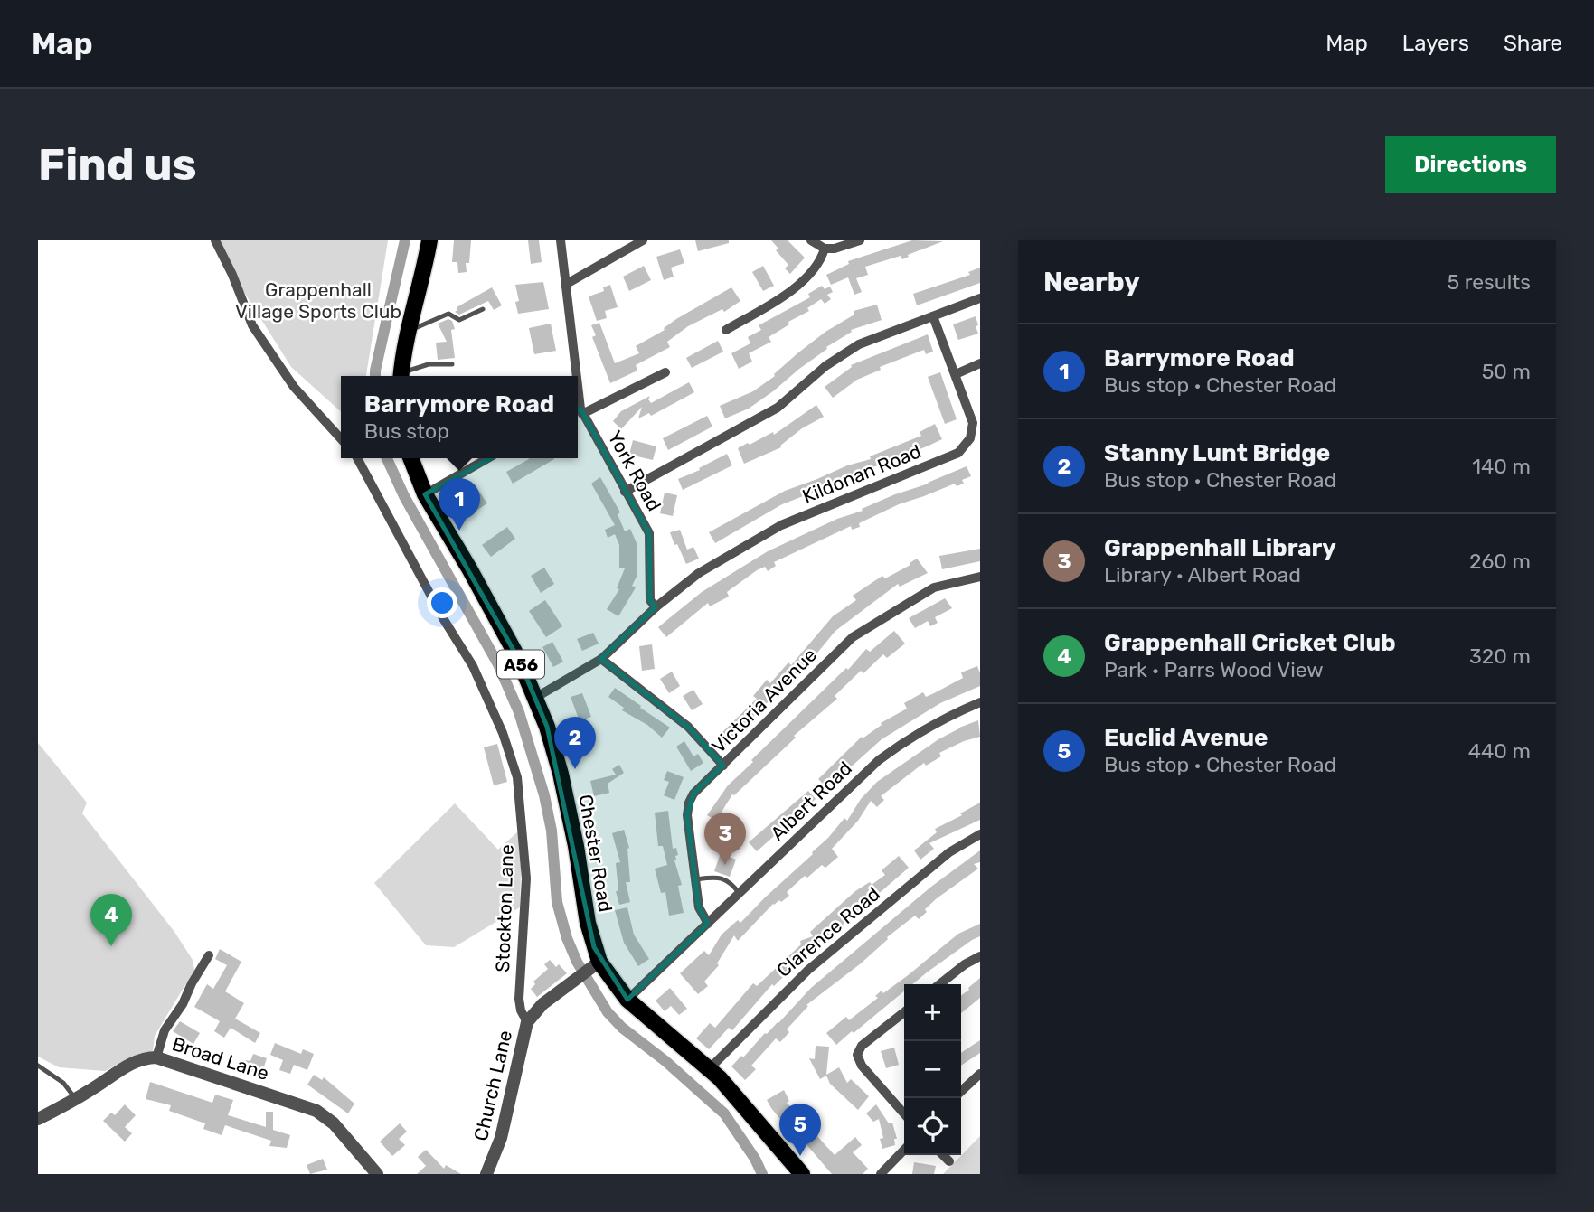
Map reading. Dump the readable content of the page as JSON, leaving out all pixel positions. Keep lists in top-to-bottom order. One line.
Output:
{"streets":{"main road":["A56","Chester Road"],"street":["York Road","Kildonan Road","Victoria Avenue","Albert Road","Stockton Lane","Clarence Road","Broad Lane","Church Lane"]},"crossings":[["York Road","Kildonan Road"],["Victoria Avenue","Albert Road"],["Albert Road","Chester Road"],["Chester Road","Clarence Road"],["Chester Road","Church Lane"],["Stockton Lane","Church Lane"]],"parks":["Grappenhall Village Sports Club"],"page":{"header":"Map","nav":["Map","Layers","Share"],"buttons":"Directions","title":"Find us","heading":["Nearby","5 results"],"list":[{"mark":"1","name":"Barrymore Road","note":"Bus stop · Chester Road","value":"50 m"},{"mark":"2","name":"Stanny Lunt Bridge","note":"Bus stop · Chester Road","value":"140 m"},{"mark":"3","name":"Grappenhall Library","note":"Library · Albert Road","value":"260 m"},{"mark":"4","name":"Grappenhall Cricket Club","note":"Park · Parrs Wood View","value":"320 m"},{"mark":"5","name":"Euclid Avenue","note":"Bus stop · Chester Road","value":"440 m"}],"popup":["Barrymore Road","Bus stop"],"pins":["1","2","3","4","5"],"map_buttons":["+","−"]}}
